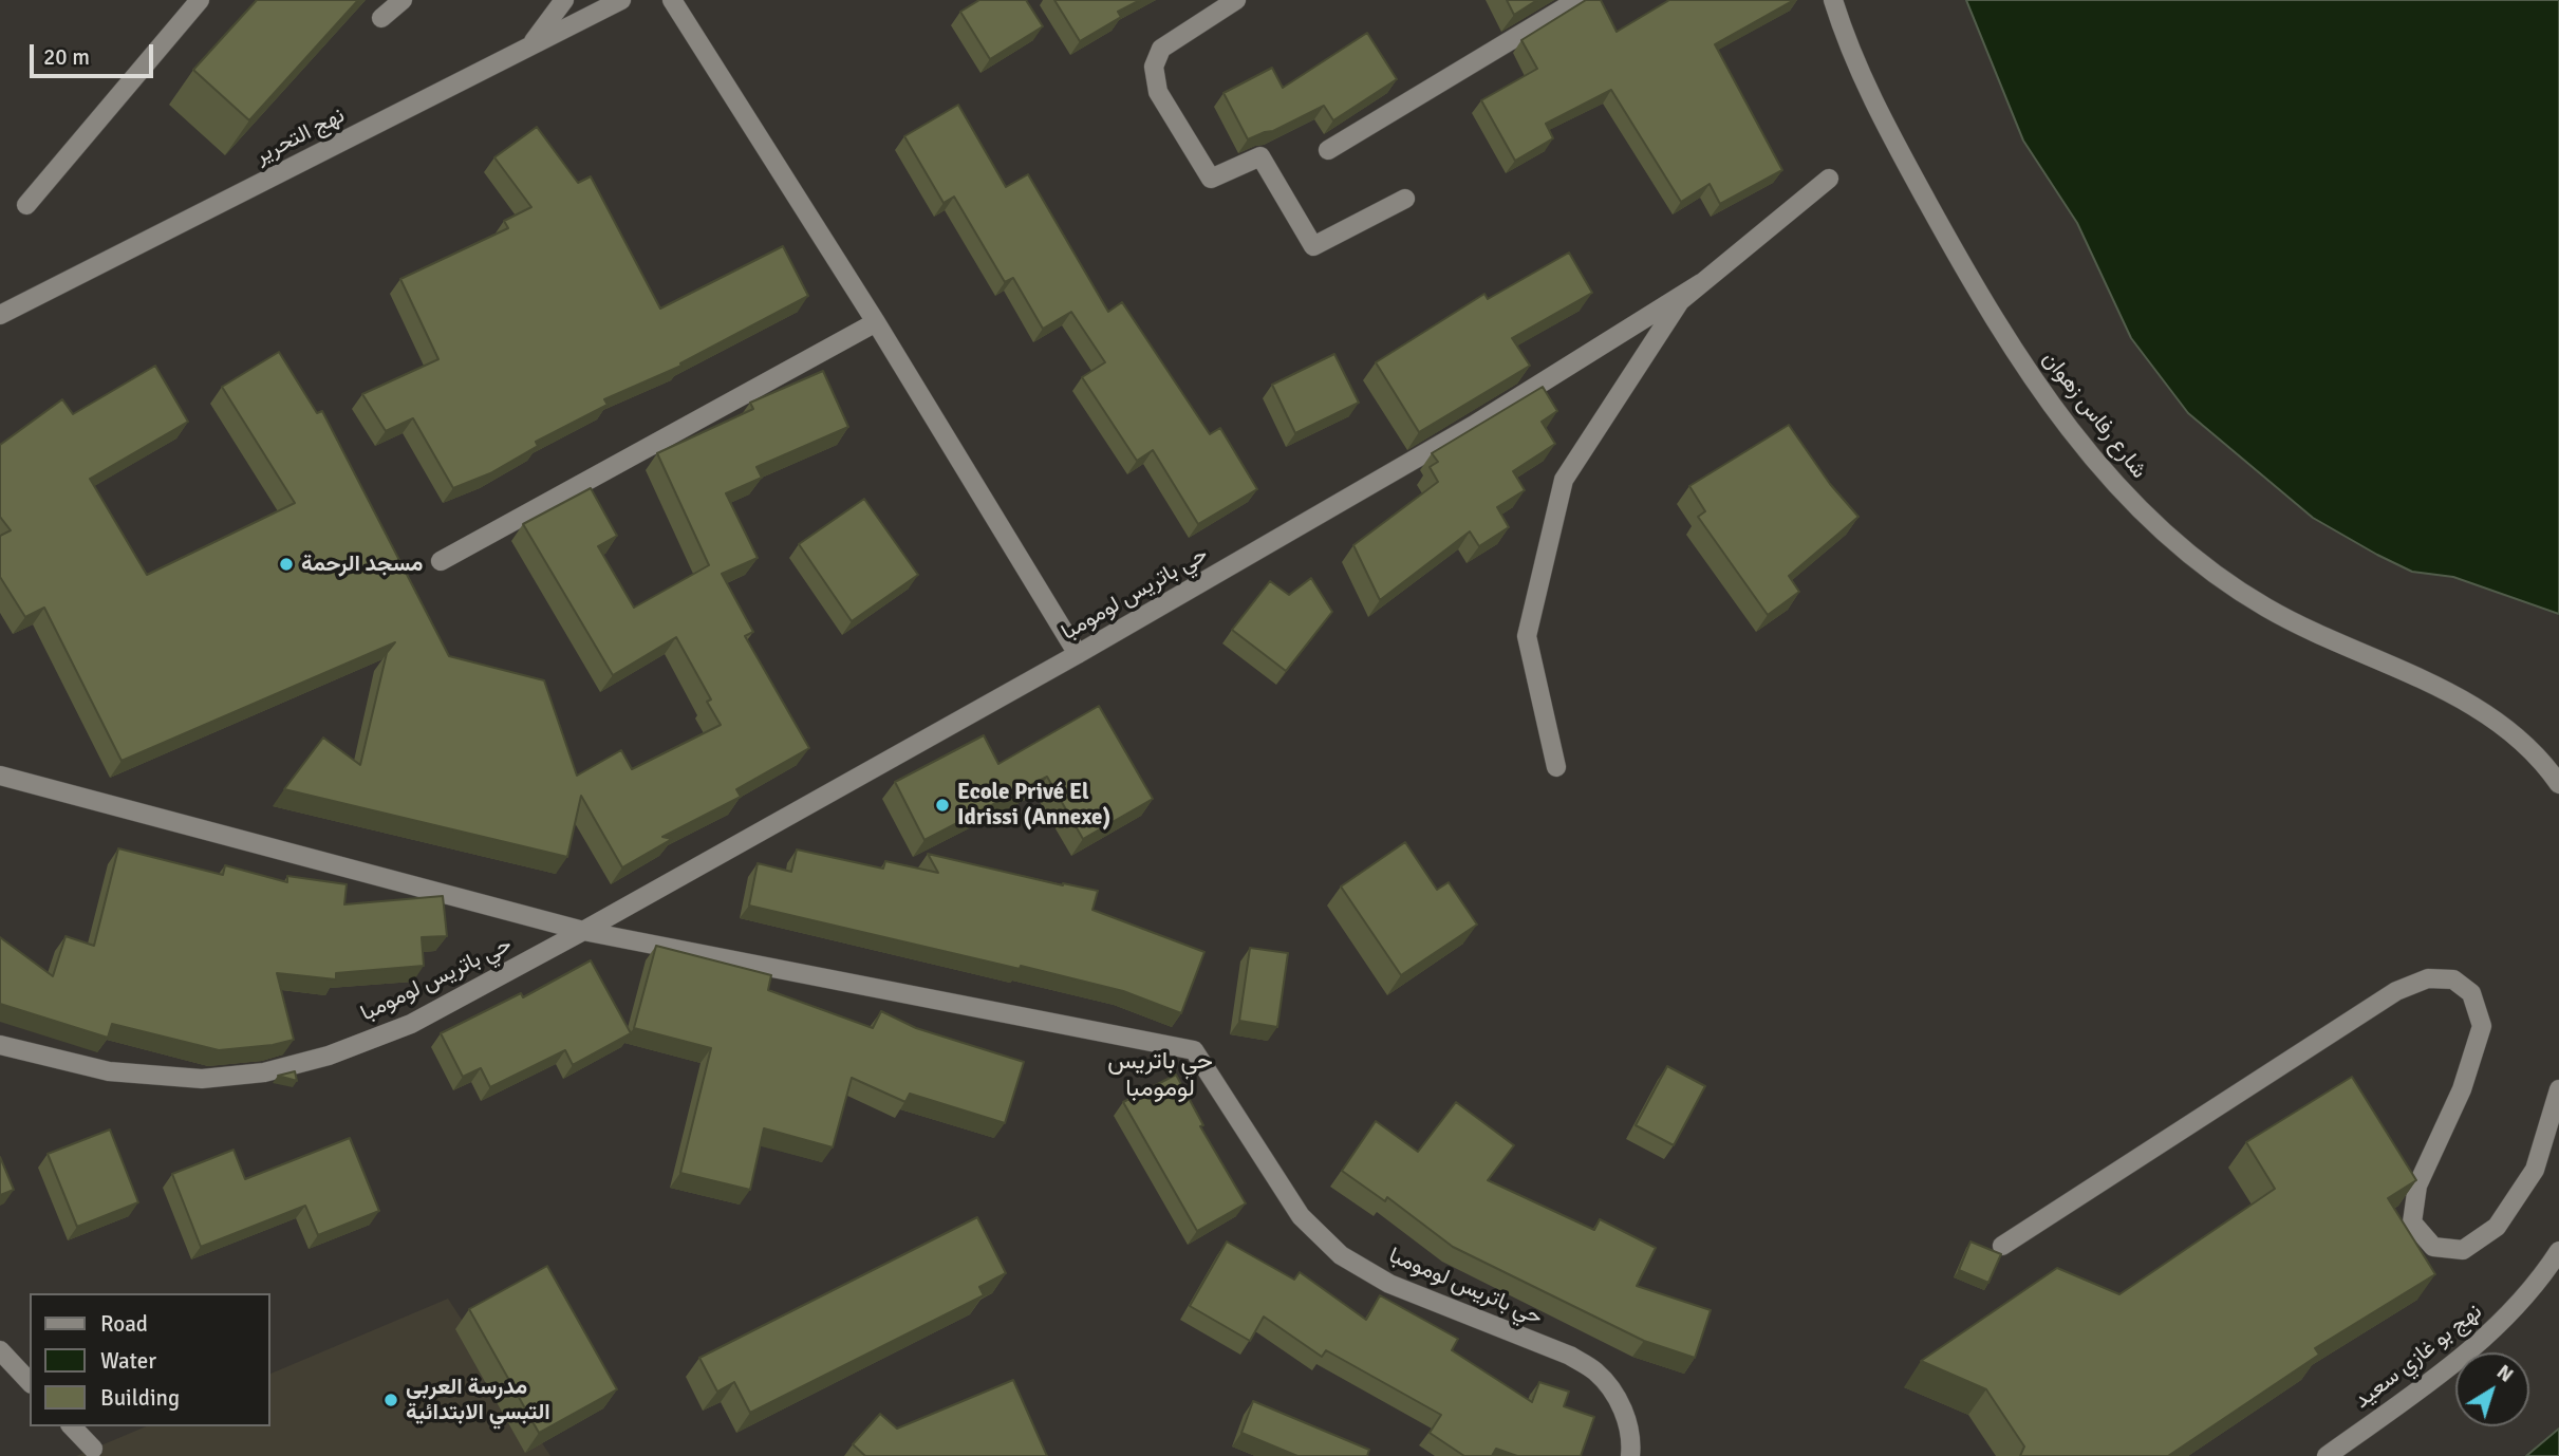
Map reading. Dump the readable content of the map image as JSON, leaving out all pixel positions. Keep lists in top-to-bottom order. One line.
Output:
{"streets":{"street":["نهج التحرير","شارع رفاس زهوان","حي باتريس لومومبا","نهج بو غازي سعيد"]},"districts":["حي باتريس لومومبا"],"places":["مسجد الرحمة","Ecole Privé El Idrissi (Annexe)","مدرسة العربي التبسي الابتدائية"],"legend":["Road","Water","Building"],"scale_bar":"20 m","north":"top right"}
